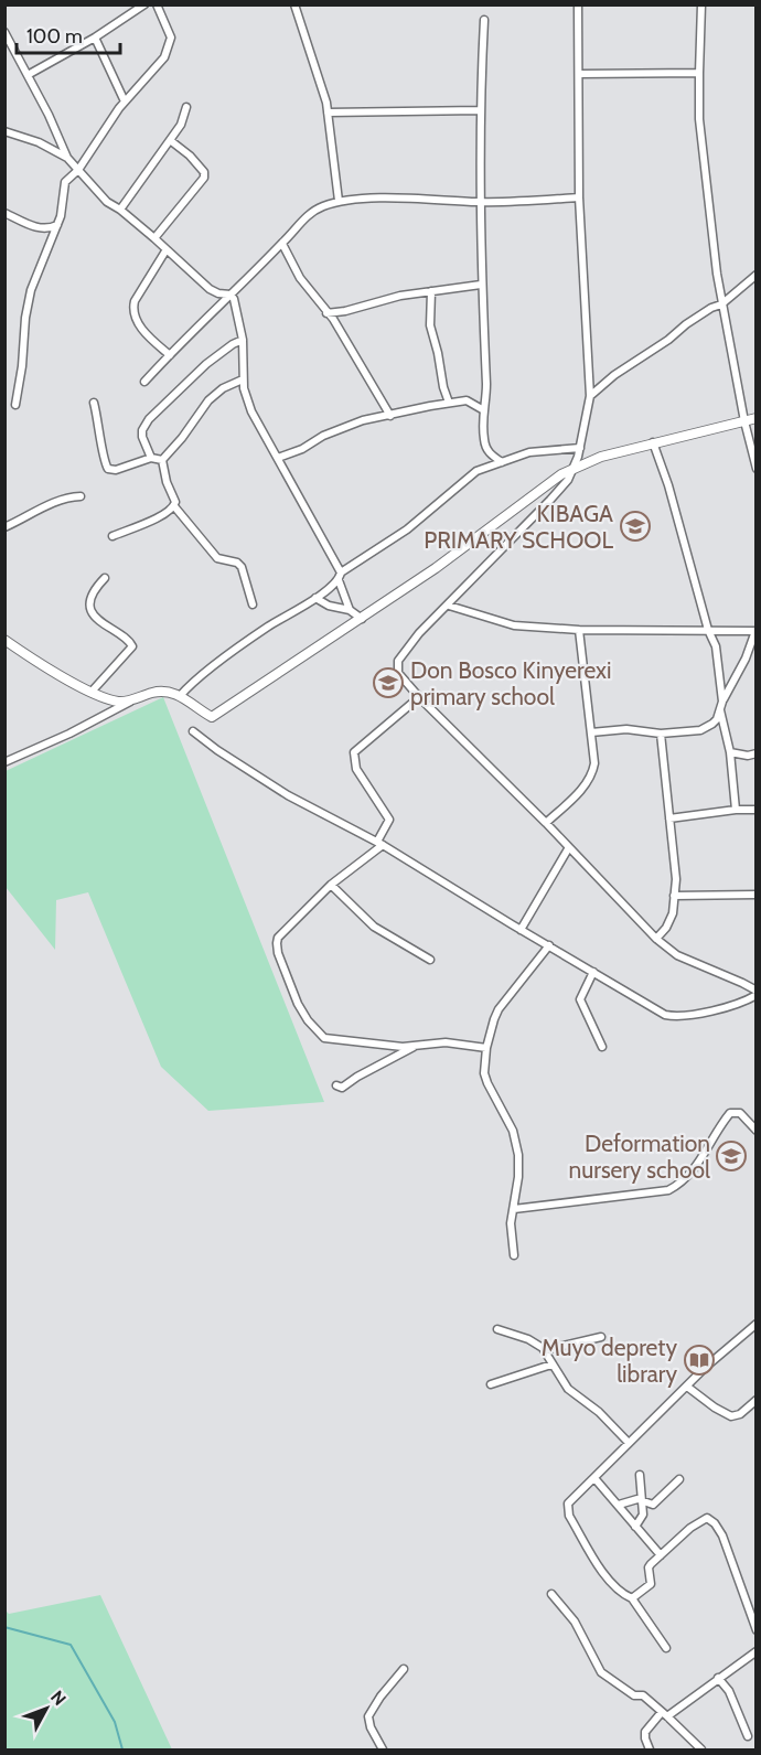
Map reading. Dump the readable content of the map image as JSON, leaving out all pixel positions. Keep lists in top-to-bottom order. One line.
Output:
{"places":{"school or university":["KIBAGA PRIMARY SCHOOL","Don Bosco Kinyerexi primary school","Deformation nursery school"],"library":["Muyo deprety library"]},"scale_bar":"100 m","north":"top right"}
